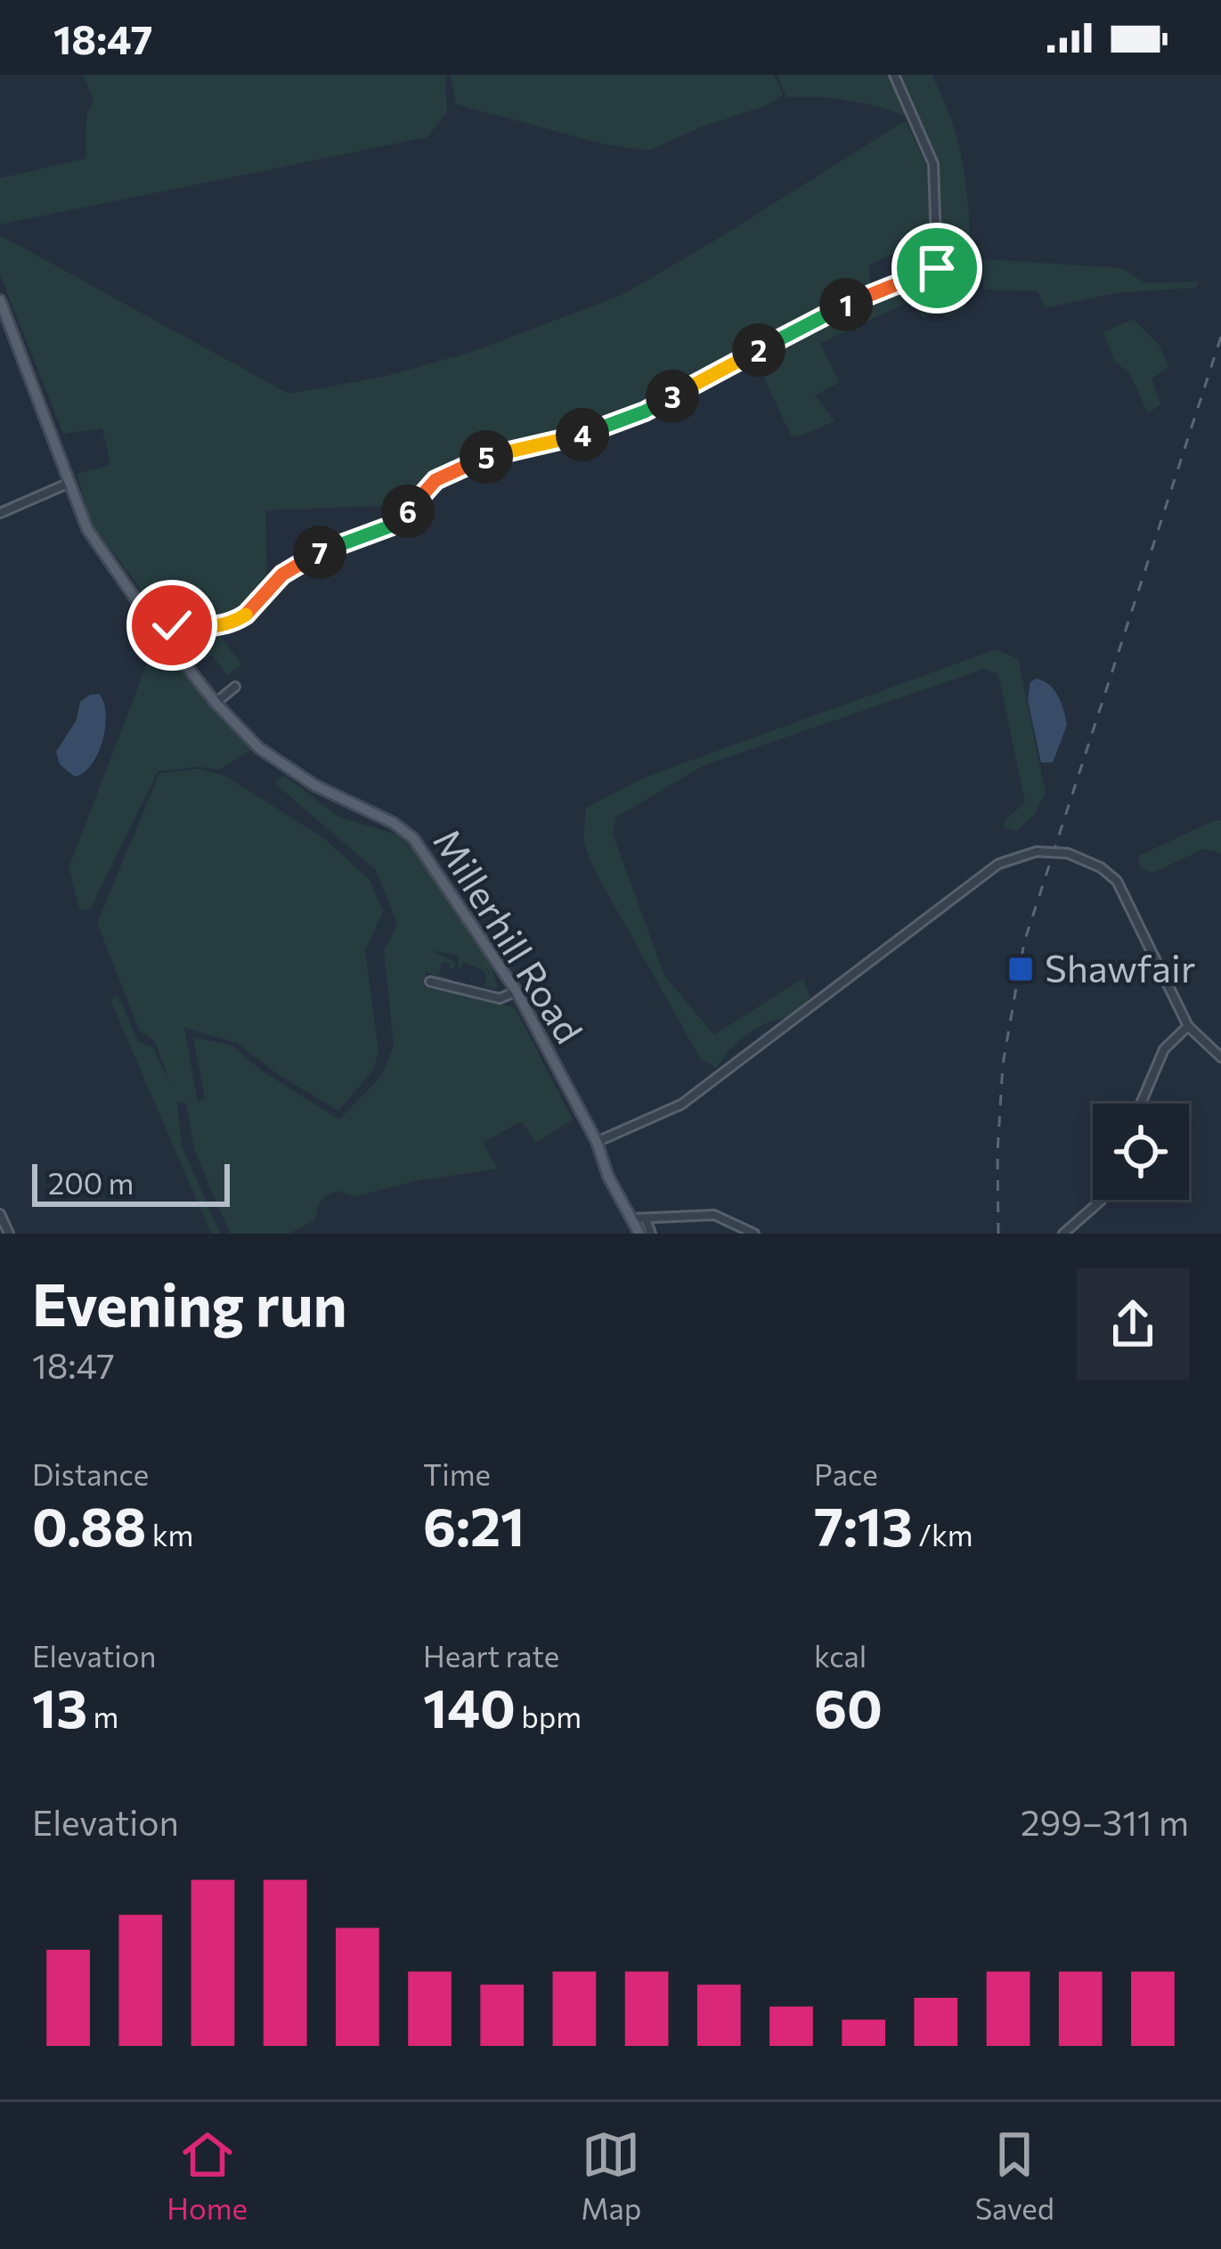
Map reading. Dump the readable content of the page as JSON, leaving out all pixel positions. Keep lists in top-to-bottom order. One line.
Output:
{"streets":{"main road":["Millerhill Road"]},"places":{"transit":["Shawfair"]},"scale_bar":"200 m","page":{"status":"18:47","pins":["1","2","3","4","5","6","7"],"scale":"200 m","heading":["Evening run","18:47"],"stats":[["Distance","0.88 km"],["Time","6:21"],["Pace","7:13 /km"],["Elevation","13 m"],["Heart rate","140 bpm"],["kcal","60"]],"chart":["Elevation","299–311 m"],"tabs":["Home","Map","Saved"]}}
